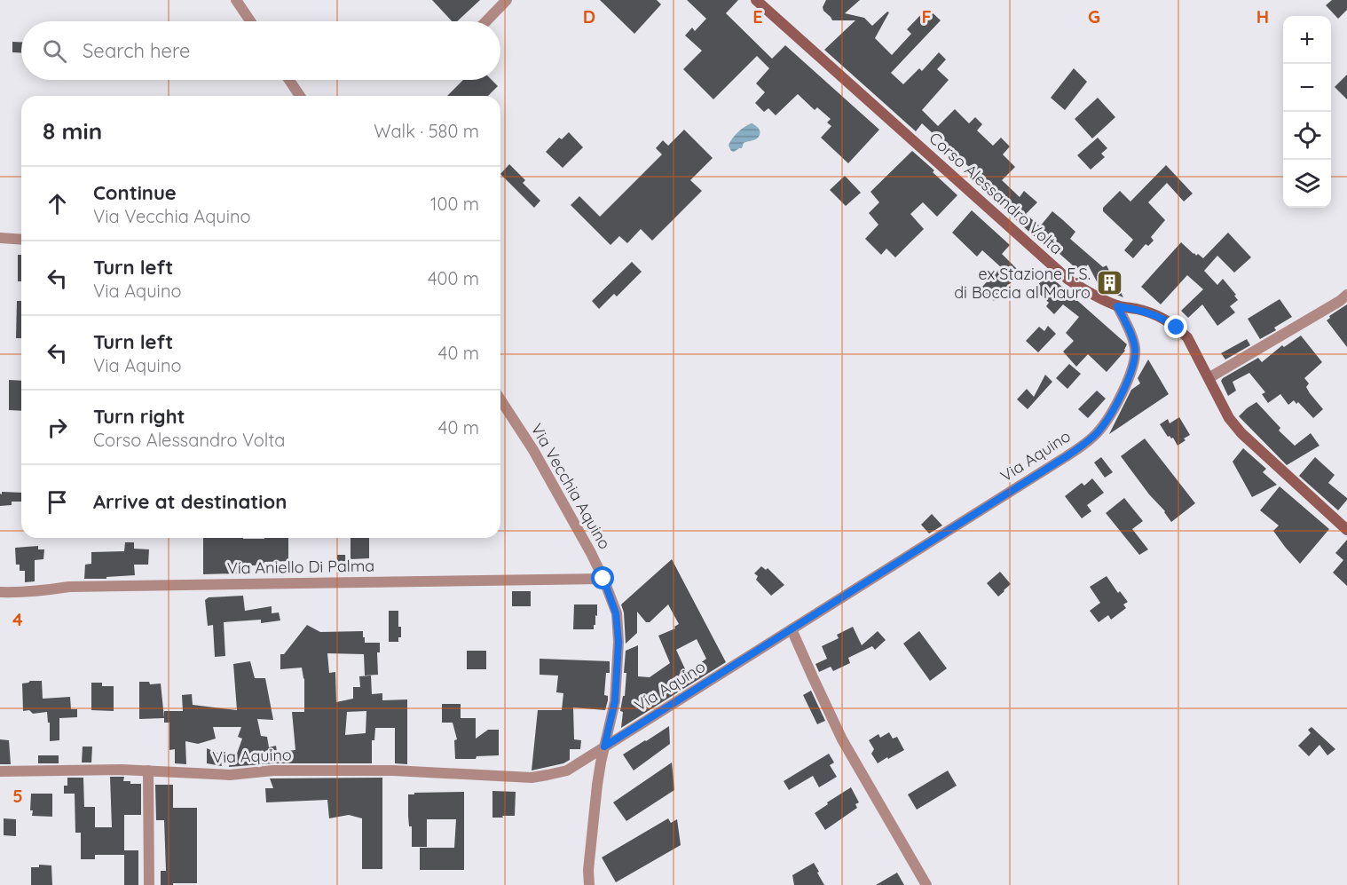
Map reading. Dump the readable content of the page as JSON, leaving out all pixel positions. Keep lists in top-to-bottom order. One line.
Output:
{"streets":{"main road":["Corso Alessandro Volta"],"street":["Via Aquino","Via Vecchia Aquino","Via Aniello Di Palma"]},"crossings":[["Corso Alessandro Volta","Via Aquino"],["Via Aquino","Via Vecchia Aquino"],["Via Vecchia Aquino","Via Aniello Di Palma"]],"places":{"building":["ex Stazione F.S. di Boccia al Mauro"]},"page":{"map_buttons":["+","−"],"search":"Search here","heading":["8 min","Walk · 580 m"],"list":[["Continue","Via Vecchia Aquino","100 m"],["Turn left","Via Aquino","400 m"],["Turn left","Via Aquino","40 m"],["Turn right","Corso Alessandro Volta","40 m"],"Arrive at destination"]},"grid":{"columns":["D","E","F","G","H"],"rows":["4","5"]}}
